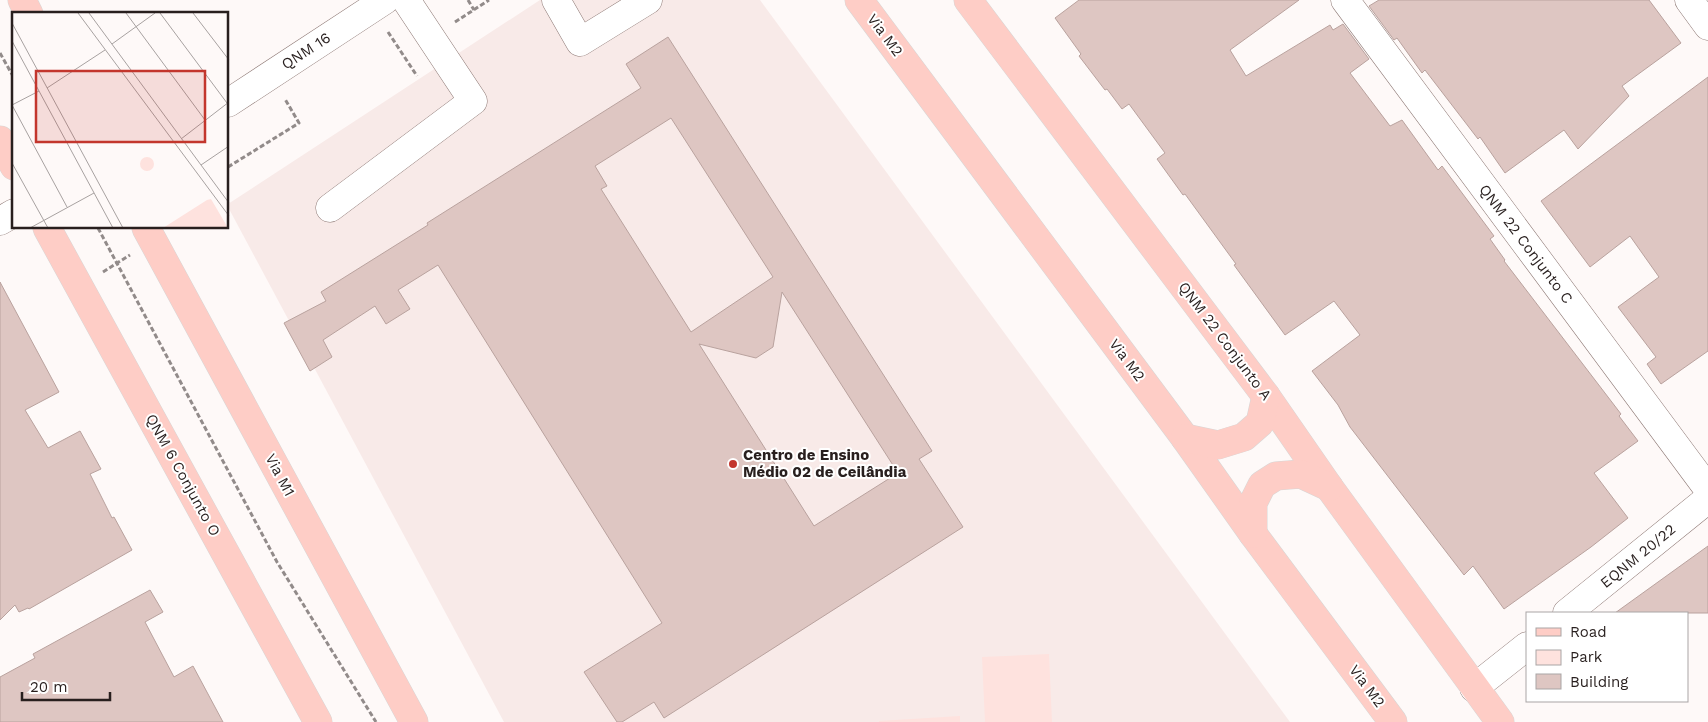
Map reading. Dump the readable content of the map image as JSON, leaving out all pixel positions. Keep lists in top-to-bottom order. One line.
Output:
{"streets":{"main road":["Via M2","QNM 22 Conjunto A","QNM 6 Conjunto O","Via M1"],"street":["QNM 16","QNM 22 Conjunto C","EQNM 20/22"]},"places":["Centro de Ensino Médio 02 de Ceilândia"],"legend":["Road","Park","Building"],"scale_bar":"20 m"}
